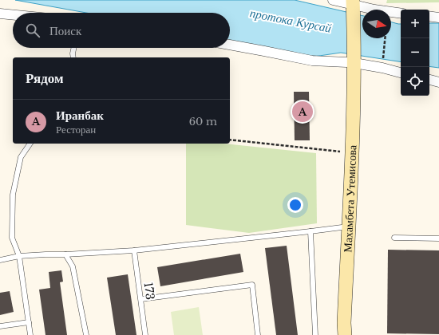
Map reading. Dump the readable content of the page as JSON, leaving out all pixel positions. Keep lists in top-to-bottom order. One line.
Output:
{"streets":{"street":["Махамбета Утемисова"],"lane":["173"]},"water":["протока Курсай"],"north":"right","page":{"map_buttons":["+","−"],"search":"Поиск","heading":"Рядом","list":[{"mark":"A","name":"Иранбак","note":"Ресторан","value":"60 m"}],"pins":"A"}}
